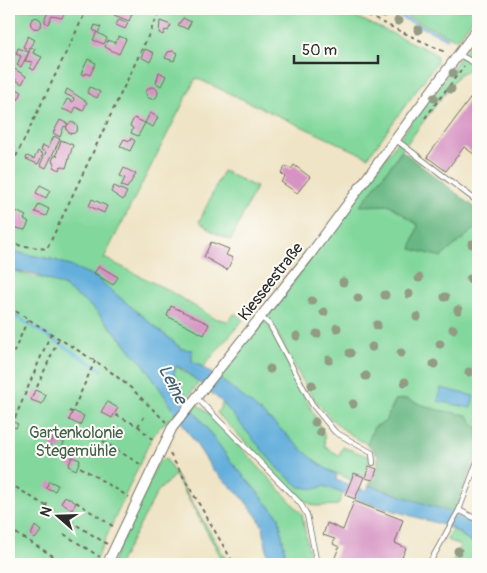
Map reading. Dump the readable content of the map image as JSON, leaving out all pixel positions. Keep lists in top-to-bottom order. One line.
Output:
{"streets":{"street":["Kiesseestraße"]},"water":["Leine"],"parks":["Gartenkolonie Stegemühle"],"scale_bar":"50 m","north":"left"}
